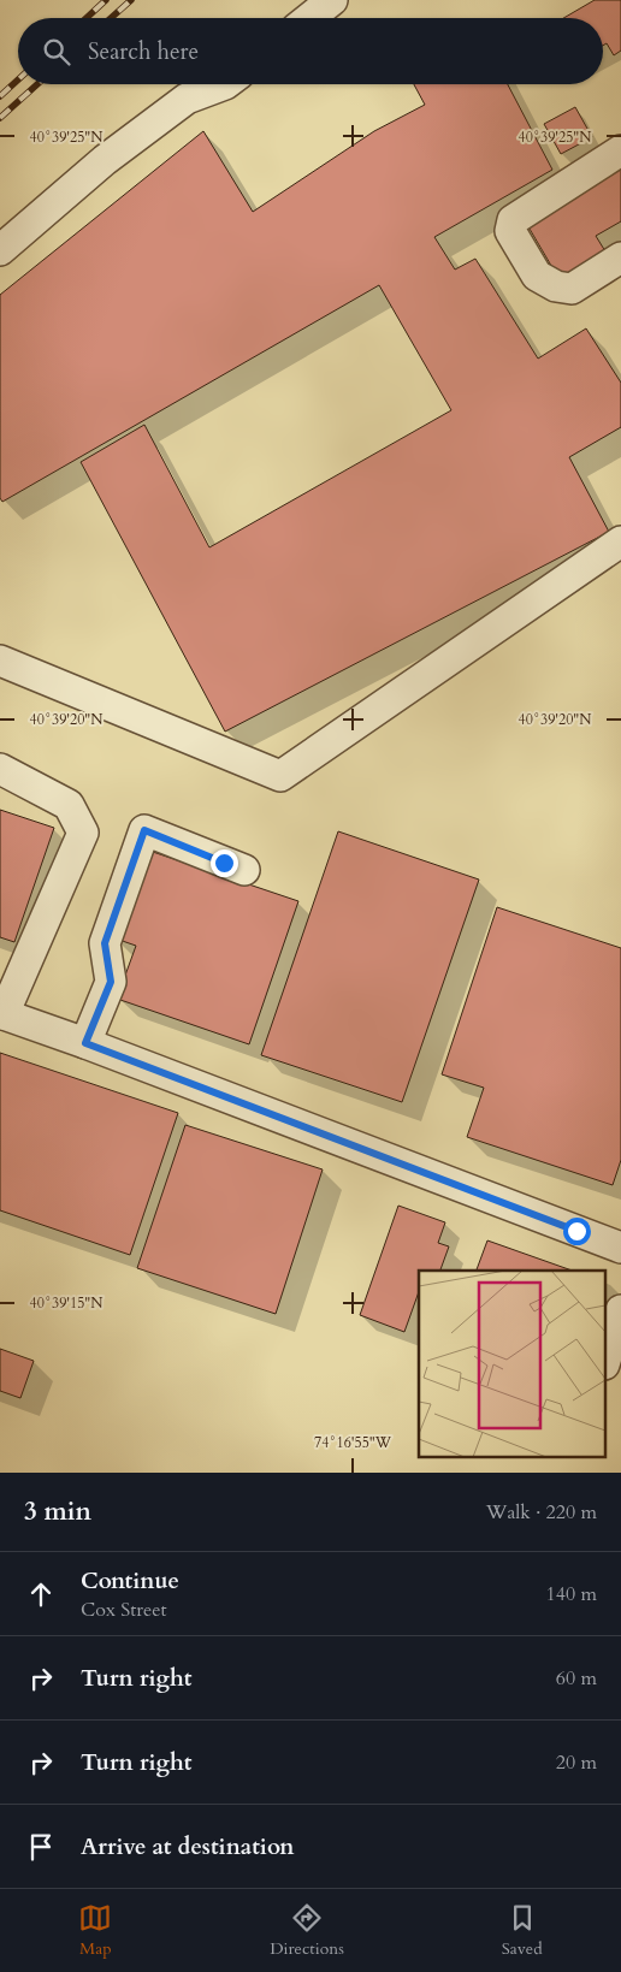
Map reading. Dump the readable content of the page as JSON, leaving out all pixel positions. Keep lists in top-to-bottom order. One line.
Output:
{"page":{"search":"Search here","heading":["3 min","Walk · 220 m"],"list":[["Continue","Cox Street","140 m"],["Turn right","60 m"],["Turn right","20 m"],"Arrive at destination"],"nav":["Map","Directions","Saved"]},"coordinates":["40°39'25\"N","40°39'20\"N","40°39'15\"N","74°16'55\"W"]}
